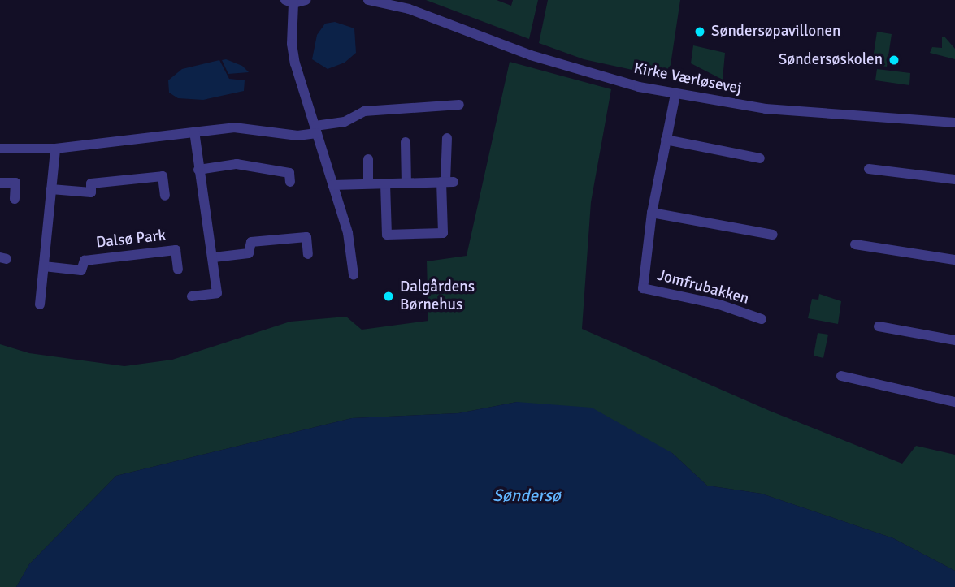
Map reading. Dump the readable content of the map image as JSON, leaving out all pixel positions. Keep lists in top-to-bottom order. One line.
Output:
{"streets":{"street":["Kirke Værløsevej","Dalsø Park","Jomfrubakken"]},"crossings":[["Kirke Værløsevej","Jomfrubakken"]],"water":["Søndersø"],"places":["Søndersøpavillonen","Søndersøskolen","Dalgårdens Børnehus"]}
